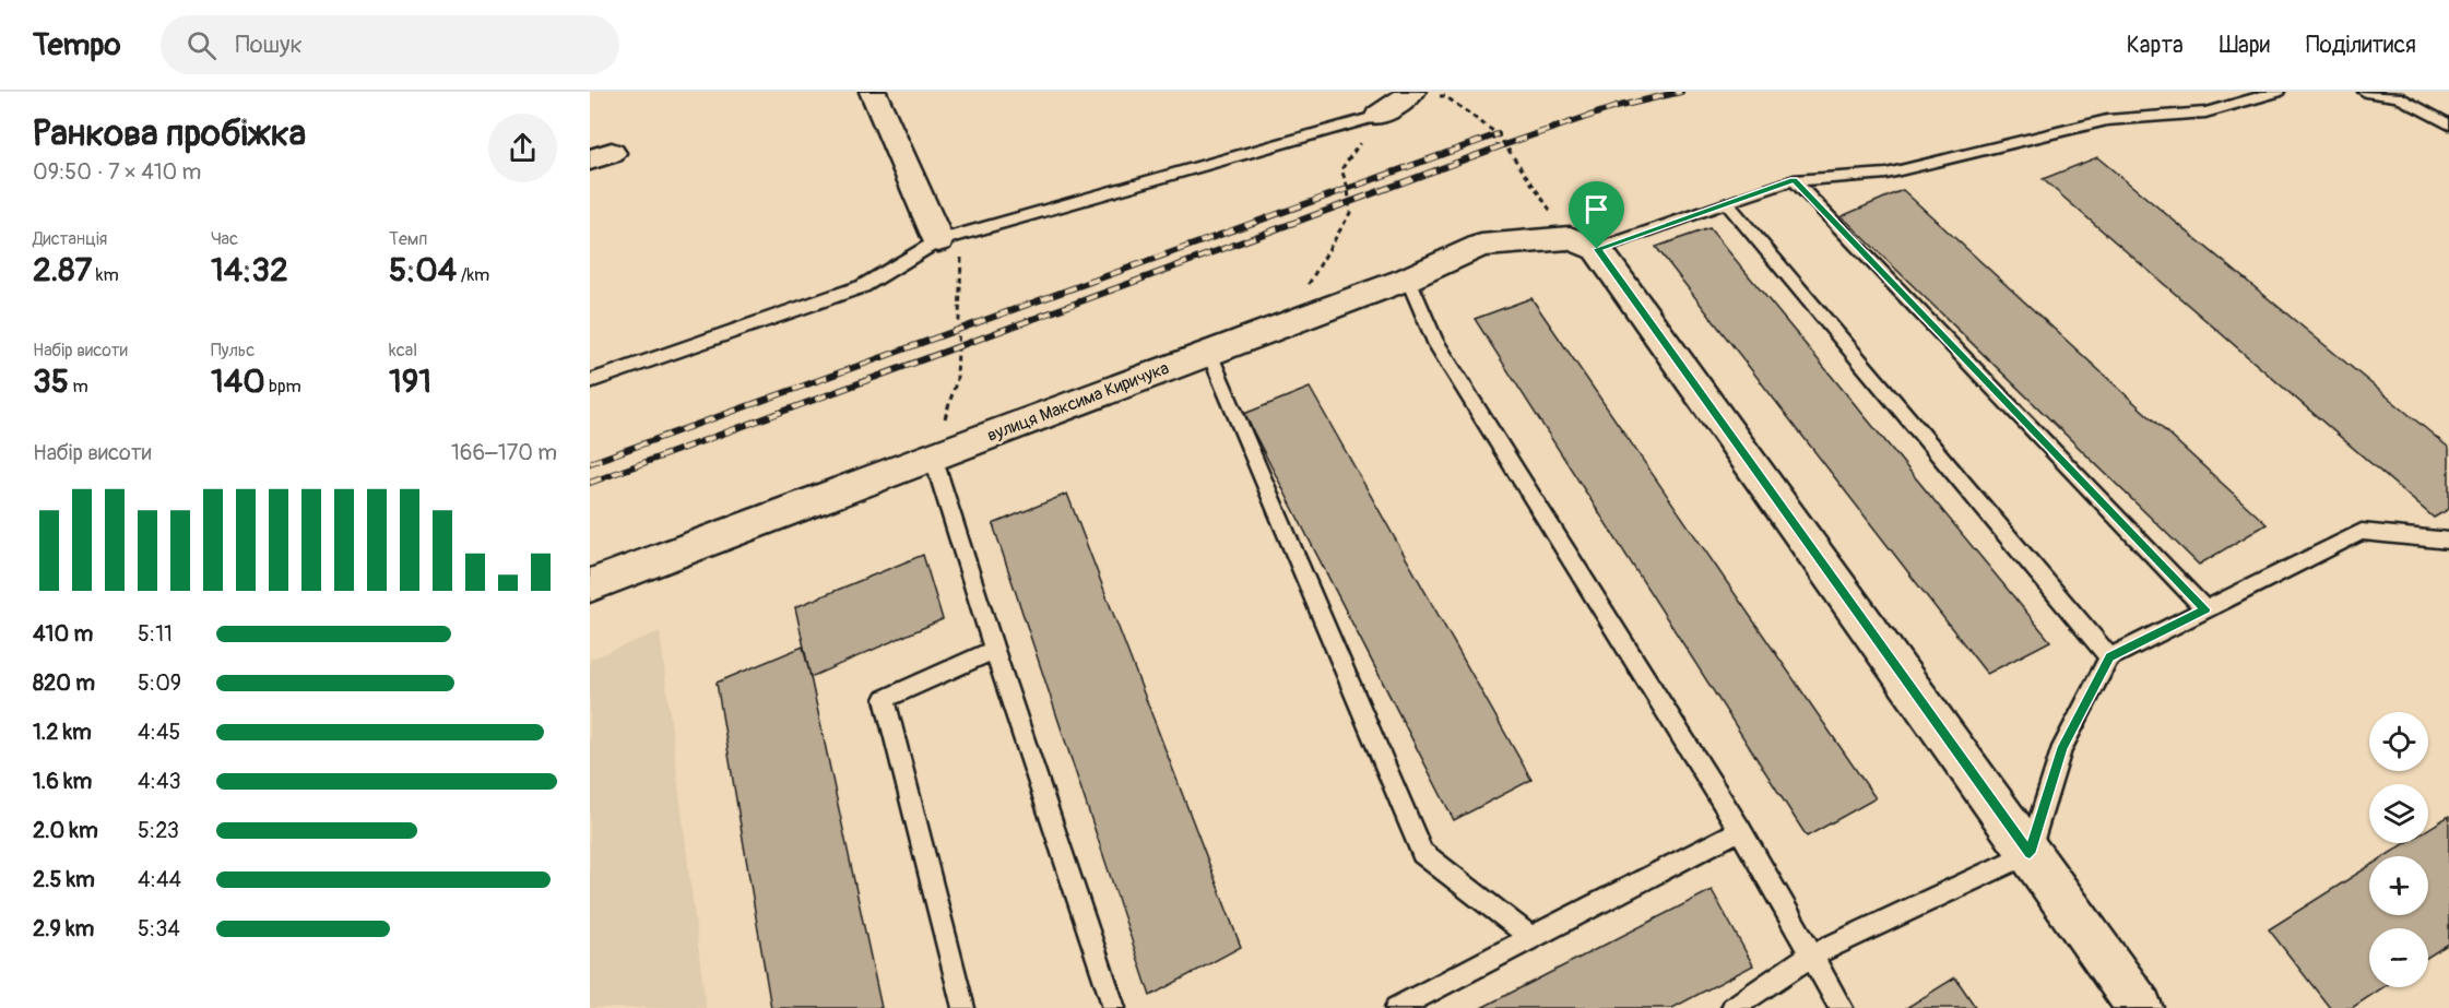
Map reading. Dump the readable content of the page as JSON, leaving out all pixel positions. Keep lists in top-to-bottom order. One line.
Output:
{"streets":{"street":["вулиця Максима Киричука"]},"page":{"header":"Tempo","search":"Пошук","nav":["Карта","Шари","Поділитися"],"heading":["Ранкова пробіжка","09:50 · 7 × 410 m"],"stats":[["Дистанція","2.87 km"],["Час","14:32"],["Темп","5:04 /km"],["Набір висоти","35 m"],["Пульс","140 bpm"],["kcal","191"]],"chart":["Набір висоти","166–170 m"],"list":[{"name":"410 m","note":"5:11"},{"name":"820 m","note":"5:09"},{"name":"1.2 km","note":"4:45"},{"name":"1.6 km","note":"4:43"},{"name":"2.0 km","note":"5:23"},{"name":"2.5 km","note":"4:44"},{"name":"2.9 km","note":"5:34"}],"map_buttons":["+","−"]}}
